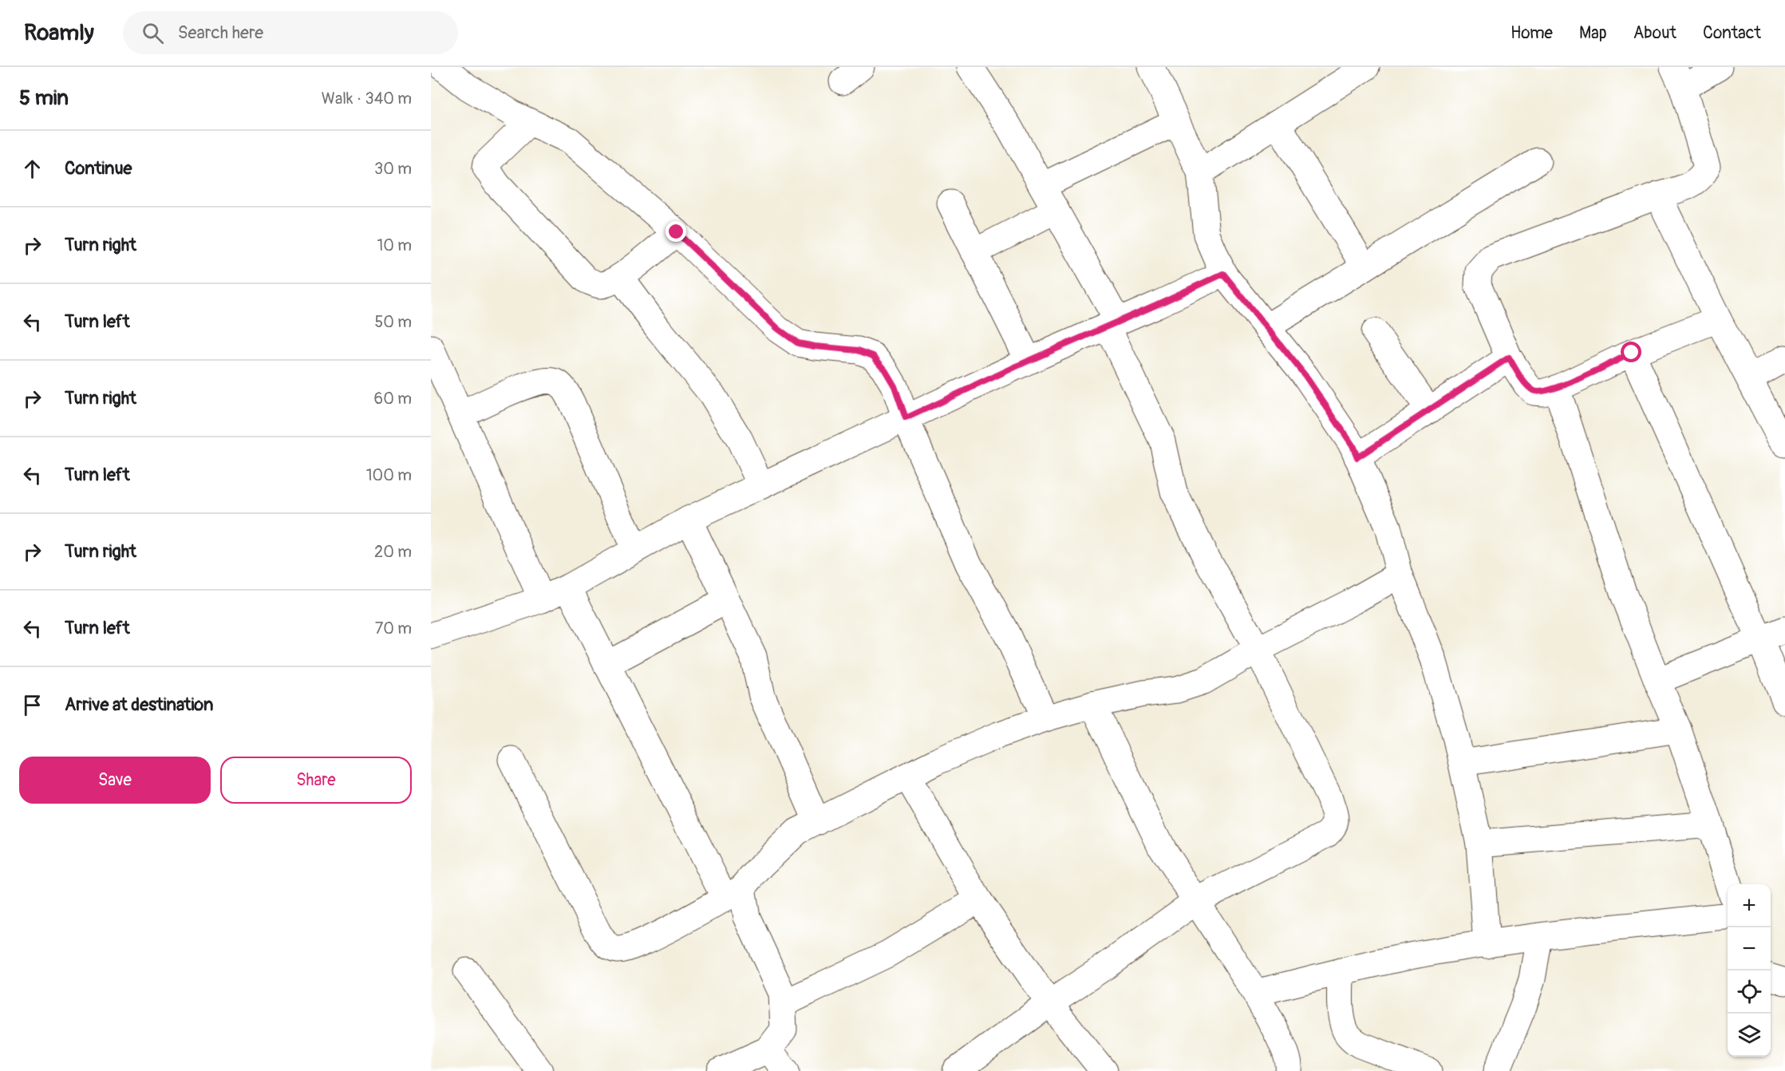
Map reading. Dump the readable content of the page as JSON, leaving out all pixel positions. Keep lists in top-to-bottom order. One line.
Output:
{"page":{"header":"Roamly","search":"Search here","nav":["Home","Map","About","Contact"],"heading":["5 min","Walk · 340 m"],"list":[["Continue","30 m"],["Turn right","10 m"],["Turn left","50 m"],["Turn right","60 m"],["Turn left","100 m"],["Turn right","20 m"],["Turn left","70 m"],"Arrive at destination"],"buttons":["Save","Share"],"map_buttons":["+","−"]}}
